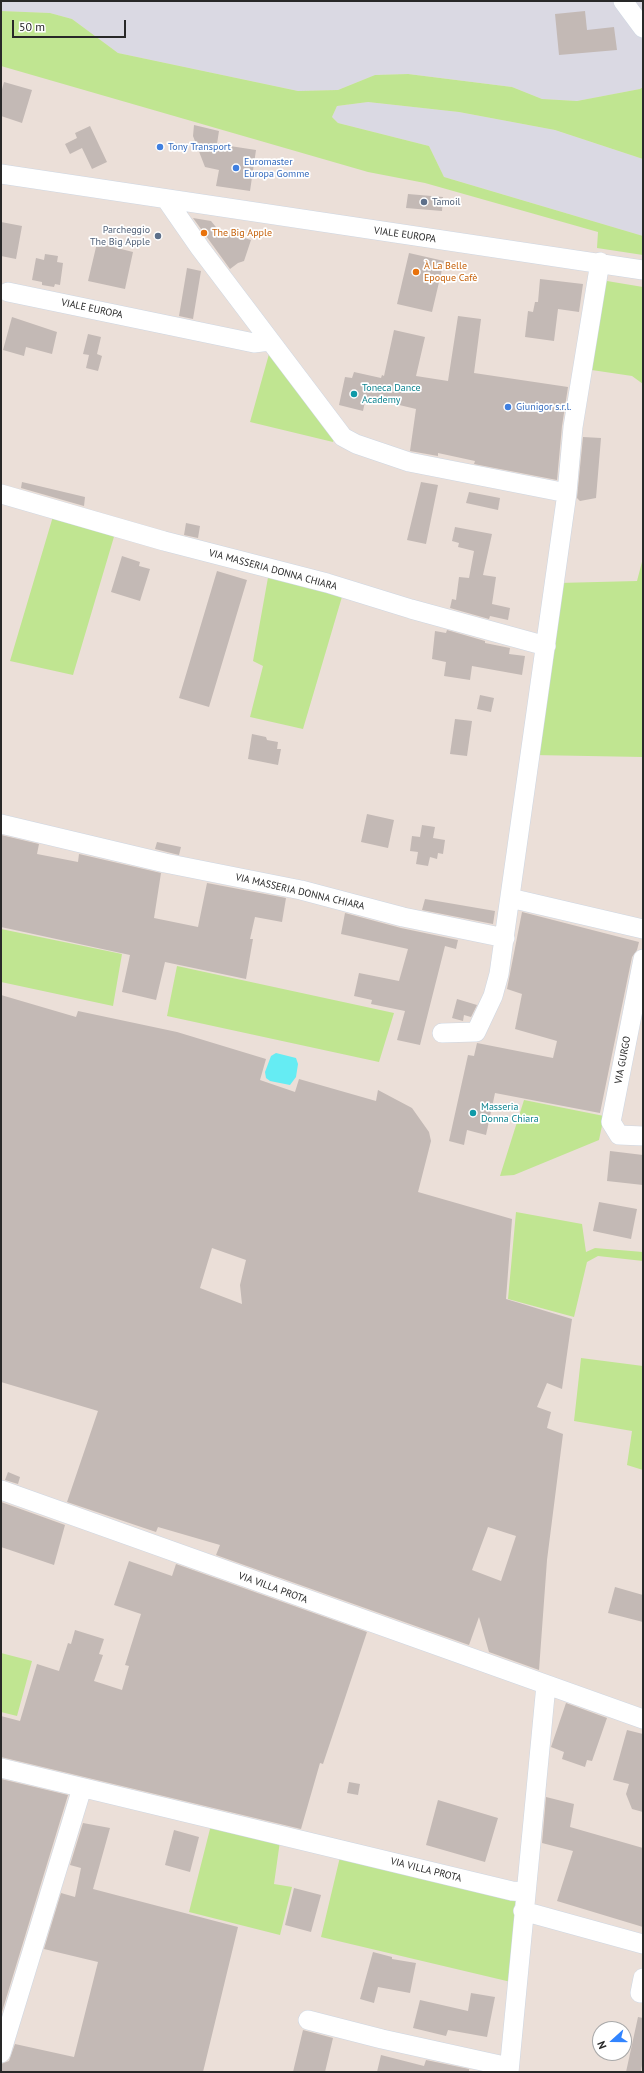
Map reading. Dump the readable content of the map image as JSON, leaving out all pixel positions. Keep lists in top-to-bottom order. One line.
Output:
{"streets":{"street":["VIALE EUROPA","VIA MASSERIA DONNA CHIARA","VIA GURGO","VIA VILLA PROTA"]},"places":["Tony Transport","Euromaster Europa Gomme","Tamoil","The Big Apple","Parcheggio The Big Apple","À La Belle Epoque Cafè","Toneca Dance Academy","Giunigor s.r.l.","Masseria Donna Chiara"],"scale_bar":"50 m","north":"left"}
